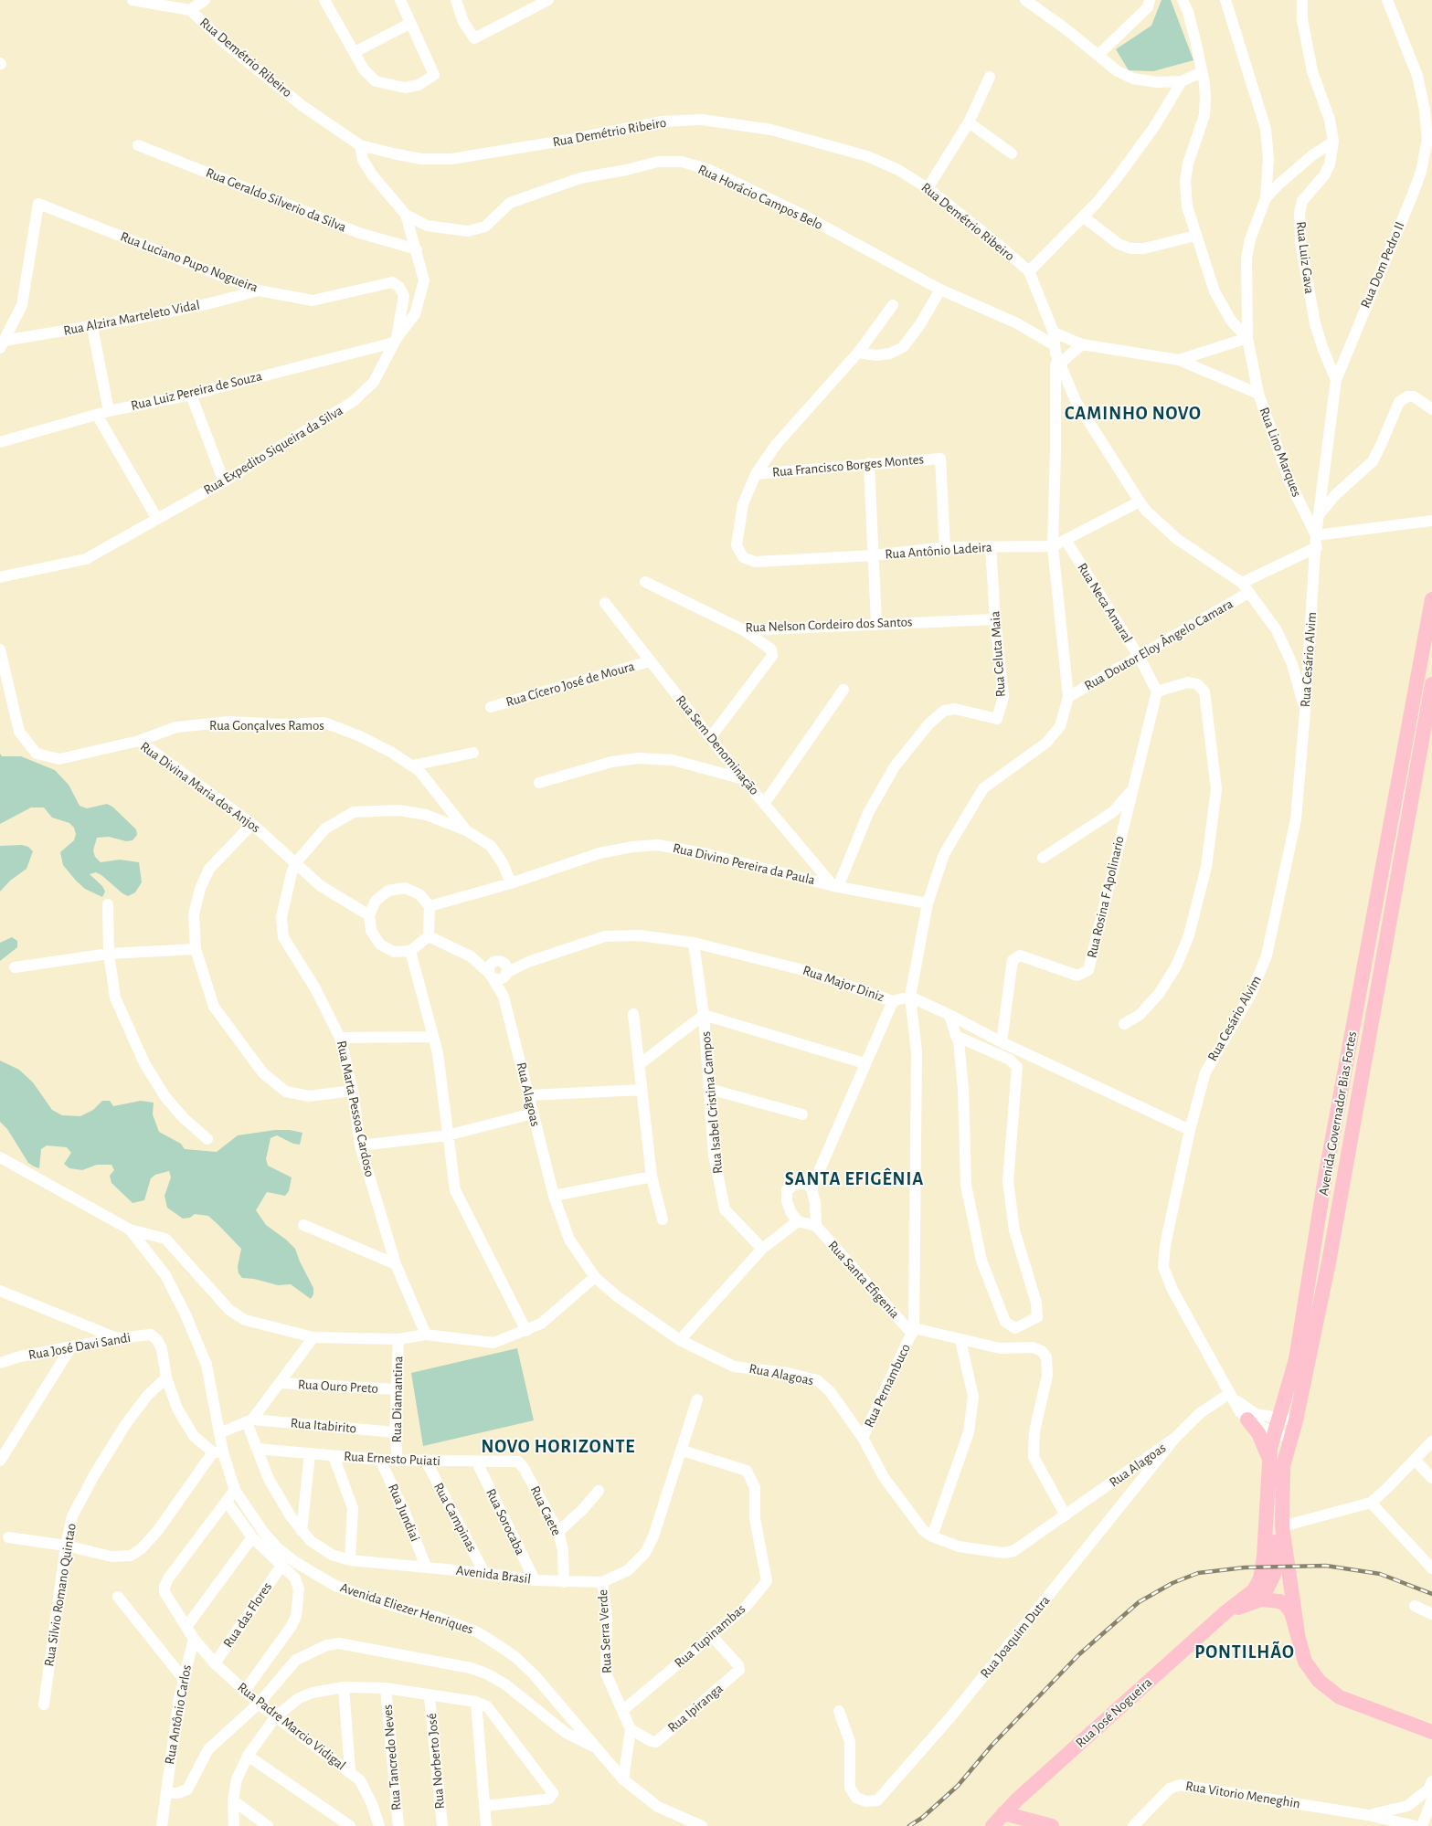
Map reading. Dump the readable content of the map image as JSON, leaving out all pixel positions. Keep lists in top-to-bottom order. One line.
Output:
{"streets":{"main road":["Avenida Governador Bias Fortes","Rua José Nogueira"],"street":["Rua Demétrio Ribeiro","Rua Horácio Campos Belo","Rua Geraldo Silverio da Silva","Rua Luiz Gava","Rua Luciano Pupo Nogueira","Rua Dom Pedro II","Rua Alzira Marteleto Vidal","Rua Luiz Pereira de Souza","Rua Expedito Siqueira da Silva","Rua Lino Marques","Rua Francisco Borges Montes","Rua Antônio Ladeira","Rua Neca Amaral","Rua Nelson Cordeiro dos Santos","Rua Doutor Eloy Ângelo Camara","Rua Celuta Maia","Rua Cesário Alvim","Rua Cícero José de Moura","Rua Gonçalves Ramos","Rua Sem Denominação","Rua Divina Maria dos Anjos","Rua Divino Pereira da Paula","Rua Rosina F Apolinario","Rua Major Diniz","Rua Alagoas","Rua Isabel Cristina Campos","Rua Marta Pessoa Cardoso","Rua Santa Efigenia","Rua José Davi Sandi","Rua Pernambuco","Rua Ouro Preto","Rua Diamantina","Rua Itabirito","Rua Ernesto Puiati","Rua Caete","Rua Jundiai","Rua Campinas","Rua Sorocaba","Avenida Brasil","Rua Silvio Romano Quintao","Avenida Eliezer Henriques","Rua das Flores","Rua Serra Verde","Rua Tupinambas","Rua Joaquim Dutra","Rua Ipiranga","Rua Antônio Carlos","Rua Padre Marcio Vidigal","Rua Tancredo Neves","Rua Norberto José","Rua Vitorio Meneghin"]},"crossings":[["Rua Demétrio Ribeiro","Rua Horácio Campos Belo"],["Rua Demétrio Ribeiro","Rua Antônio Ladeira"],["Rua Demétrio Ribeiro","Rua Doutor Eloy Ângelo Camara"],["Rua Demétrio Ribeiro","Rua Cesário Alvim"],["Rua Horácio Campos Belo","Rua Expedito Siqueira da Silva"],["Rua Geraldo Silverio da Silva","Rua Expedito Siqueira da Silva"],["Rua Luiz Gava","Rua Dom Pedro II"],["Rua Luciano Pupo Nogueira","Rua Alzira Marteleto Vidal"],["Rua Luciano Pupo Nogueira","Rua Luiz Pereira de Souza"],["Rua Luciano Pupo Nogueira","Rua Expedito Siqueira da Silva"],["Rua Dom Pedro II","Rua Lino Marques"],["Rua Dom Pedro II","Rua Doutor Eloy Ângelo Camara"],["Rua Dom Pedro II","Rua Cesário Alvim"],["Rua Luiz Pereira de Souza","Rua Expedito Siqueira da Silva"],["Rua Lino Marques","Rua Doutor Eloy Ângelo Camara"],["Rua Lino Marques","Rua Cesário Alvim"],["Rua Francisco Borges Montes","Rua Antônio Ladeira"],["Rua Antônio Ladeira","Rua Neca Amaral"],["Rua Antônio Ladeira","Rua Celuta Maia"],["Rua Neca Amaral","Rua Doutor Eloy Ângelo Camara"],["Rua Neca Amaral","Rua Rosina F Apolinario"],["Rua Nelson Cordeiro dos Santos","Rua Celuta Maia"],["Rua Doutor Eloy Ângelo Camara","Rua Cesário Alvim"],["Rua Celuta Maia","Rua Sem Denominação"],["Rua Celuta Maia","Rua Divino Pereira da Paula"],["Rua Cesário Alvim","Rua Joaquim Dutra"],["Rua Cícero José de Moura","Rua Sem Denominação"],["Rua Gonçalves Ramos","Rua Divina Maria dos Anjos"],["Rua Sem Denominação","Rua Divino Pereira da Paula"],["Rua Divina Maria dos Anjos","Rua Divino Pereira da Paula"],["Rua Divina Maria dos Anjos","Rua Alagoas"],["Rua Divina Maria dos Anjos","Rua Marta Pessoa Cardoso"],["Rua Divino Pereira da Paula","Rua Alagoas"],["Rua Major Diniz","Rua Alagoas"],["Rua Major Diniz","Rua Isabel Cristina Campos"],["Rua Alagoas","Rua Pernambuco"],["Rua Alagoas","Rua Joaquim Dutra"],["Avenida Governador Bias Fortes","Rua José Nogueira"],["Rua Santa Efigenia","Rua Pernambuco"],["Rua José Davi Sandi","Rua Silvio Romano Quintao"],["Rua Ouro Preto","Rua Diamantina"],["Rua Diamantina","Rua Itabirito"],["Rua Diamantina","Rua Ernesto Puiati"],["Rua Itabirito","Avenida Brasil"],["Rua Ernesto Puiati","Rua Caete"],["Rua Ernesto Puiati","Rua Jundiai"],["Rua Ernesto Puiati","Rua Campinas"],["Rua Ernesto Puiati","Rua Sorocaba"],["Rua Ernesto Puiati","Avenida Brasil"],["Rua Caete","Avenida Brasil"],["Rua Jundiai","Avenida Brasil"],["Rua Campinas","Avenida Brasil"],["Rua Sorocaba","Avenida Brasil"],["Avenida Brasil","Rua Serra Verde"],["Avenida Brasil","Rua Tupinambas"],["Rua das Flores","Rua Padre Marcio Vidigal"],["Rua Serra Verde","Rua Tupinambas"],["Rua Serra Verde","Rua Ipiranga"],["Rua Tupinambas","Rua Ipiranga"],["Rua Antônio Carlos","Rua Padre Marcio Vidigal"]],"districts":["CAMINHO NOVO","SANTA EFIGÊNIA","NOVO HORIZONTE","PONTILHÃO"]}
